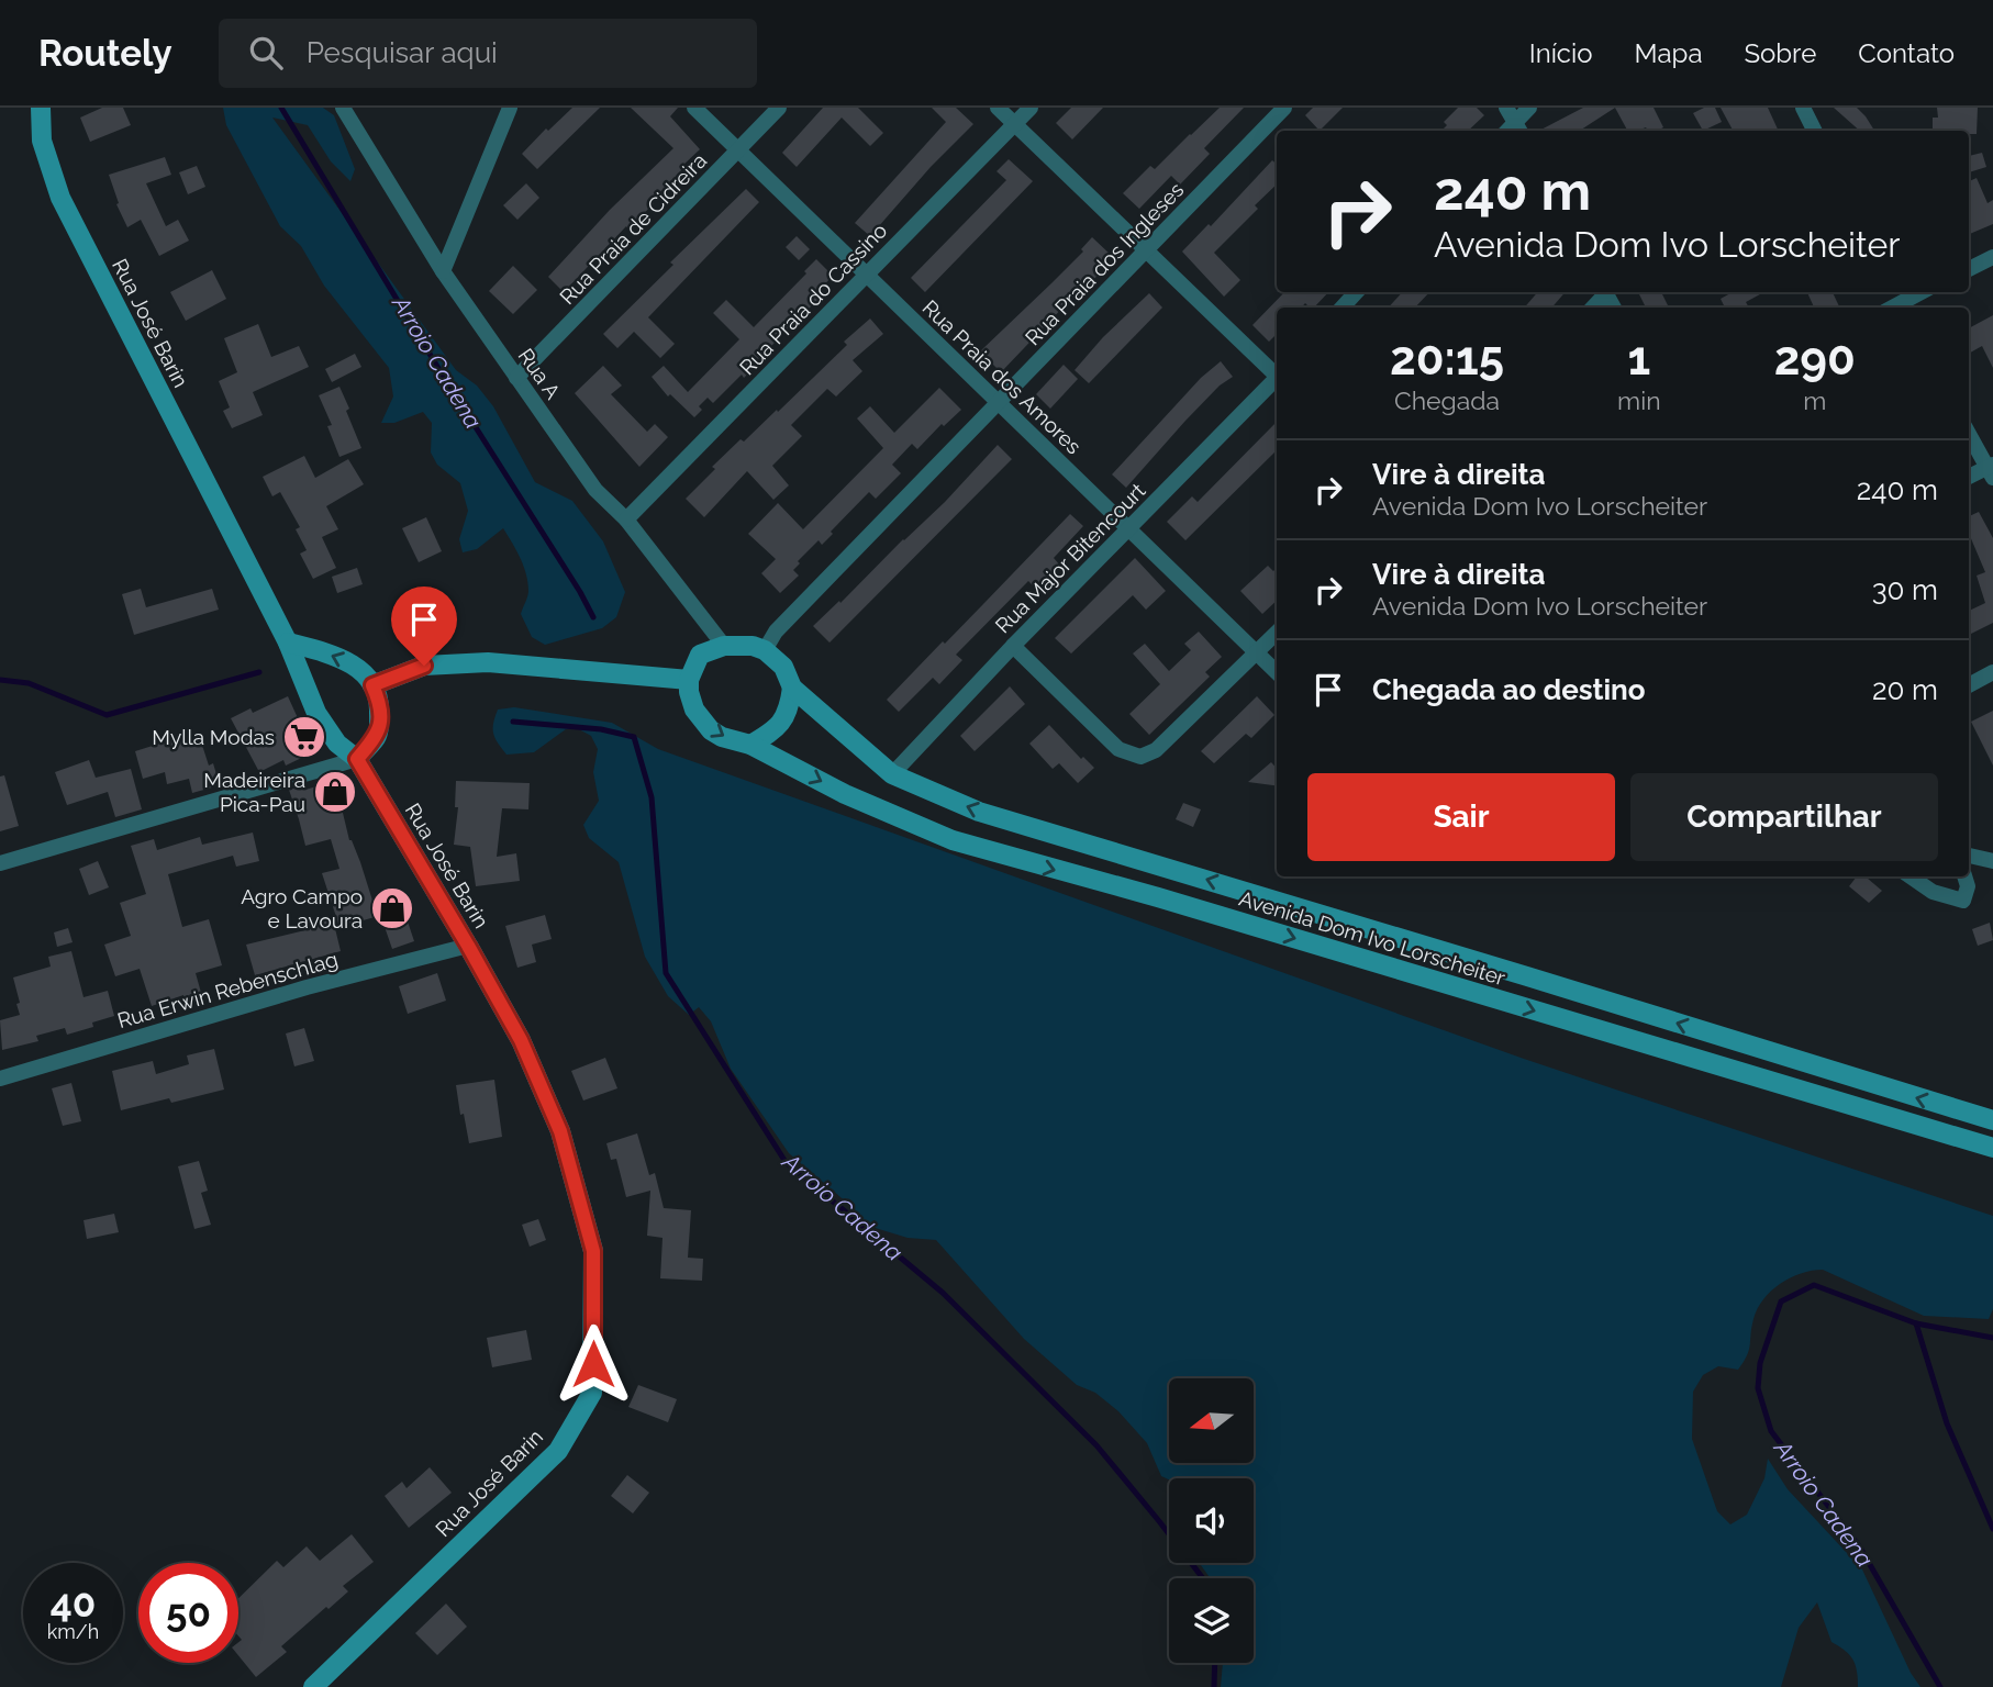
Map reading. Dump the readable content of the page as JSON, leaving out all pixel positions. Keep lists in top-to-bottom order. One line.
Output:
{"streets":{"main road":["Rua José Barin","Avenida Dom Ivo Lorscheiter"],"street":["Rua Praia de Cidreira","Rua Praia dos Ingleses","Rua Praia do Cassino","Rua A","Rua Praia dos Amores","Rua Major Bitencourt","Rua Erwin Rebenschlag"]},"crossings":[["Rua Praia de Cidreira","Rua A"],["Rua Praia de Cidreira","Rua Praia dos Amores"],["Rua Praia dos Ingleses","Rua A"],["Rua Praia dos Ingleses","Rua Praia dos Amores"],["Rua Praia dos Ingleses","Avenida Dom Ivo Lorscheiter"],["Rua Praia do Cassino","Rua A"],["Rua Praia do Cassino","Rua Praia dos Amores"],["Rua José Barin","Rua Erwin Rebenschlag"],["Rua A","Avenida Dom Ivo Lorscheiter"],["Rua Praia dos Amores","Rua Major Bitencourt"],["Rua Major Bitencourt","Avenida Dom Ivo Lorscheiter"]],"water":["Arroio Cadena"],"places":{"supermarket":["Mylla Modas"],"shop":["Madeireira Pica-Pau","Agro Campo e Lavoura"]},"north":"left","page":{"header":"Routely","search":"Pesquisar aqui","nav":["Início","Mapa","Sobre","Contato"],"turn":["240 m","Avenida Dom Ivo Lorscheiter"],"eta":["20:15","Chegada","1","min","290","m"],"list":[{"name":"Vire à direita","note":"Avenida Dom Ivo Lorscheiter","value":"240 m"},{"name":"Vire à direita","note":"Avenida Dom Ivo Lorscheiter","value":"30 m"},{"name":"Chegada ao destino","value":"20 m"}],"buttons":["Sair","Compartilhar"],"speed":"40 km/h","limit":"50"}}
